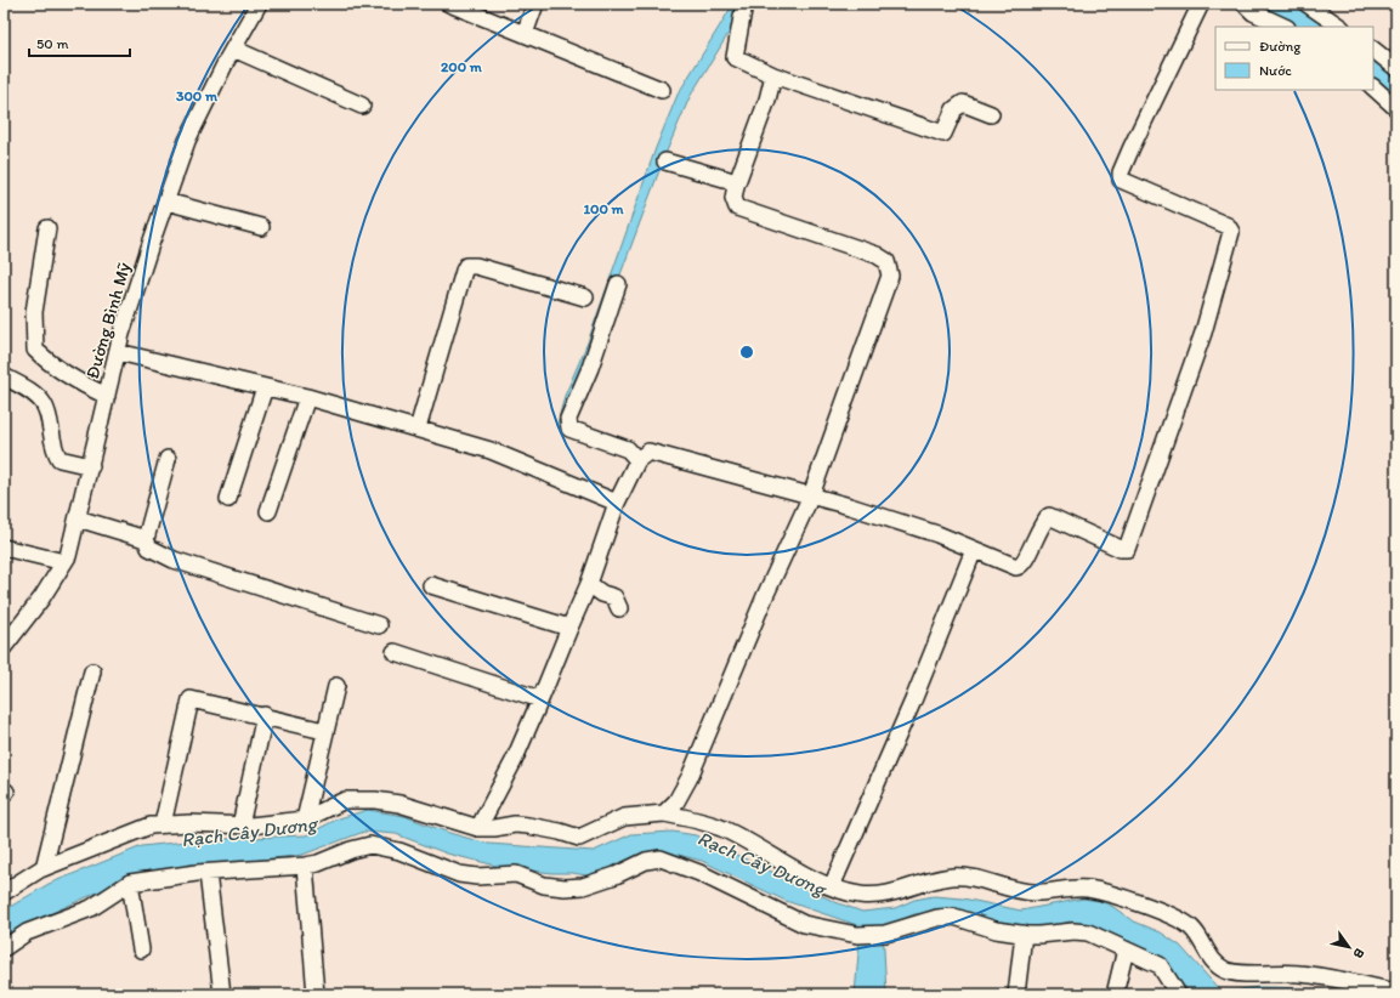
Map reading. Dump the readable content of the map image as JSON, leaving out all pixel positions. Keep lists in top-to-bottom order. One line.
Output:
{"streets":{"street":["Đường Bình Mỹ"]},"water":["Rạch Cây Dương"],"legend":["Đường","Nước"],"scale_bar":"50 m","north":"bottom right","rings":["200 m","300 m","100 m"]}
